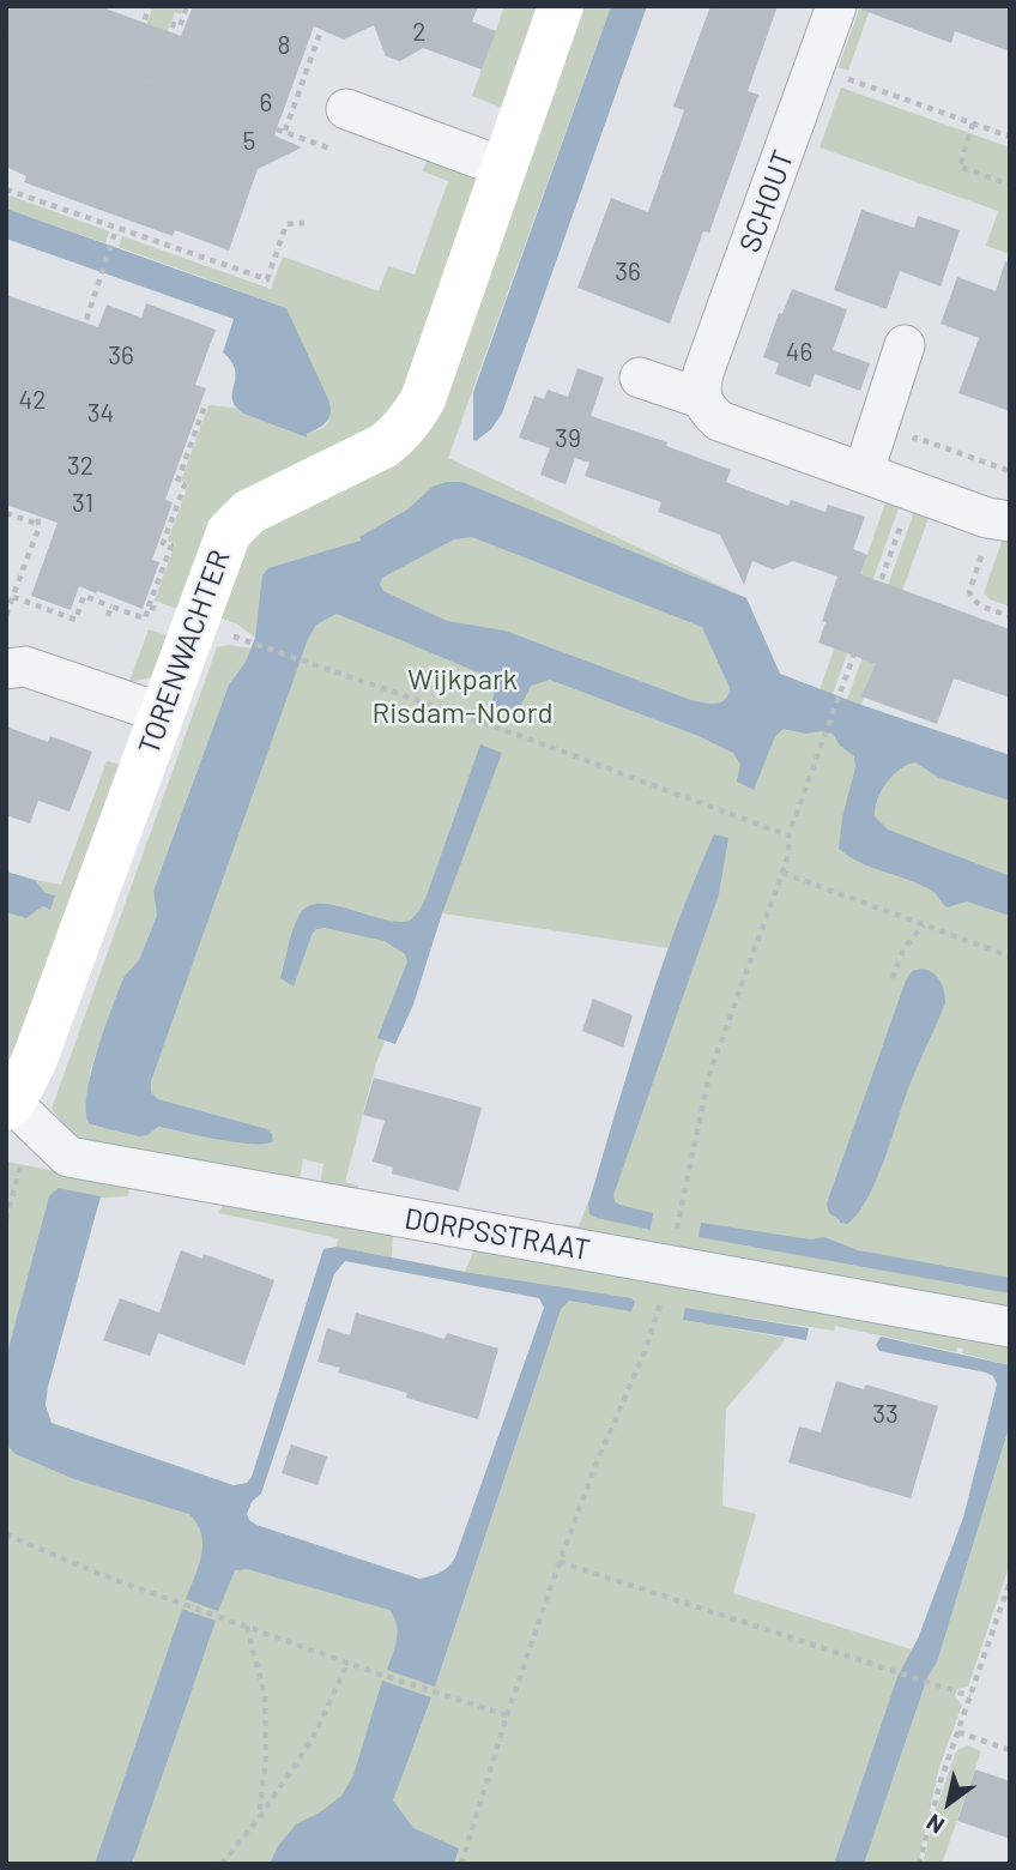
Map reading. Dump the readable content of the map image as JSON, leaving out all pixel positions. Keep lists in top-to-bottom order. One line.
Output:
{"streets":{"street":["SCHOUT","TORENWACHTER","DORPSSTRAAT"]},"crossings":[["TORENWACHTER","DORPSSTRAAT"]],"parks":["Wijkpark Risdam-Noord"],"house_numbers":["2","8","6","5","36","46","36","42","34","39","32","31","33"],"north":"bottom left"}
